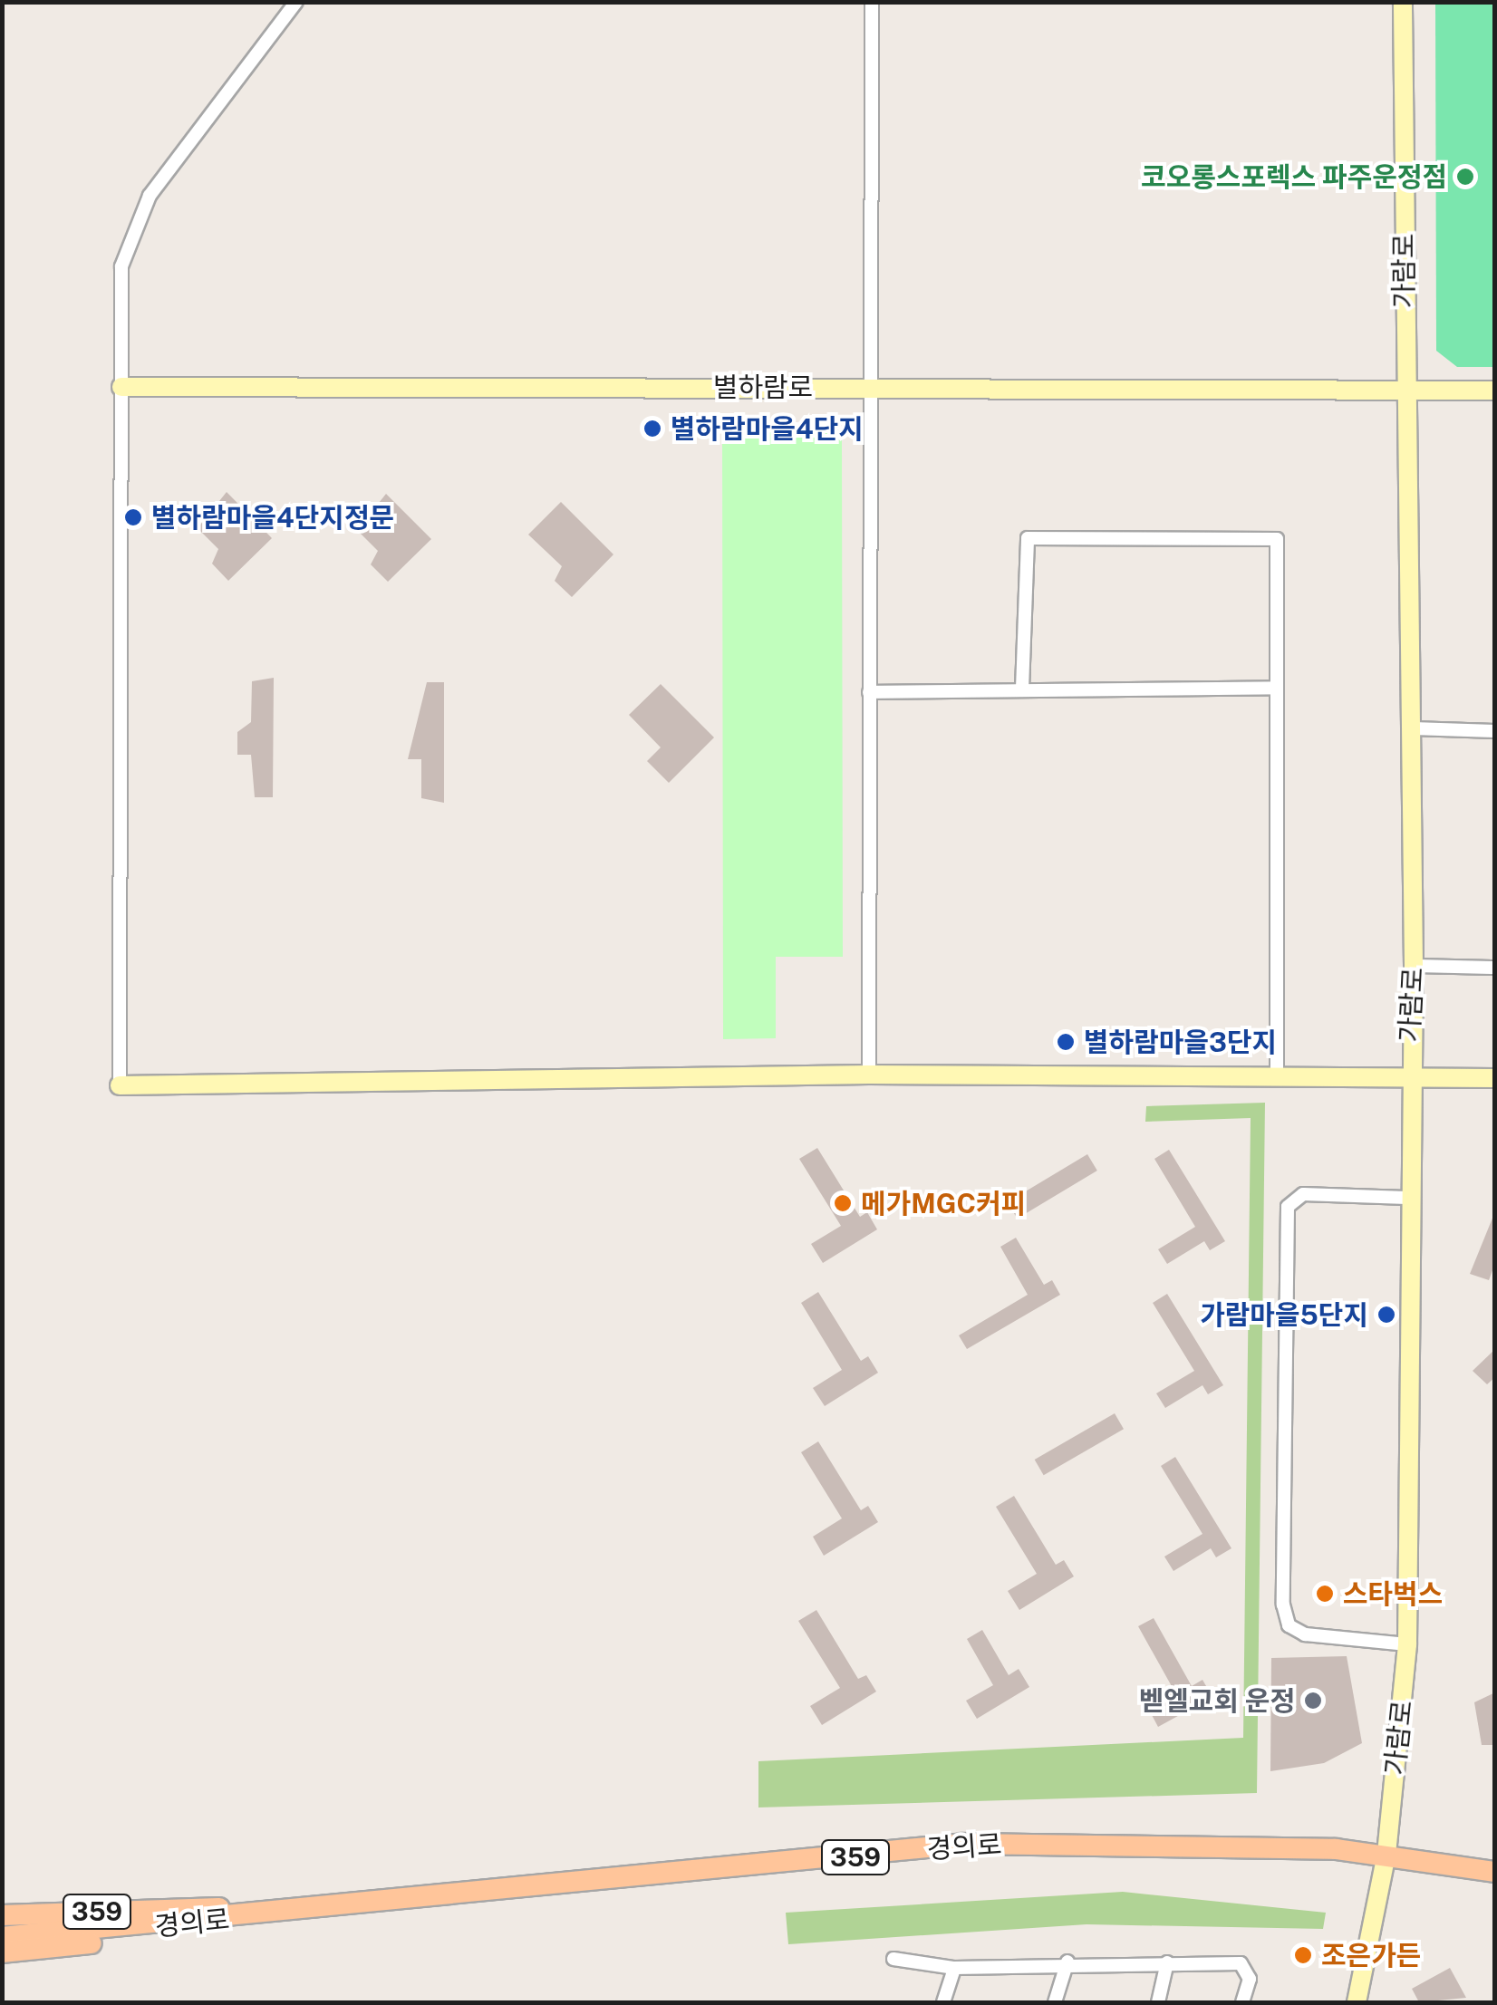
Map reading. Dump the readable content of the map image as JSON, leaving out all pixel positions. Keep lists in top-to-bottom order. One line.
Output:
{"streets":{"main road":["경의로","359"],"street":["가람로","별하람로"]},"crossings":[["가람로","별하람로"],["가람로","경의로"]],"places":["코오롱스포렉스 파주운정점","별하람마을4단지","별하람마을4단지정문","별하람마을3단지","메가MGC커피","가람마을5단지","스타벅스","벧엘교회 운정","조은가든"]}
